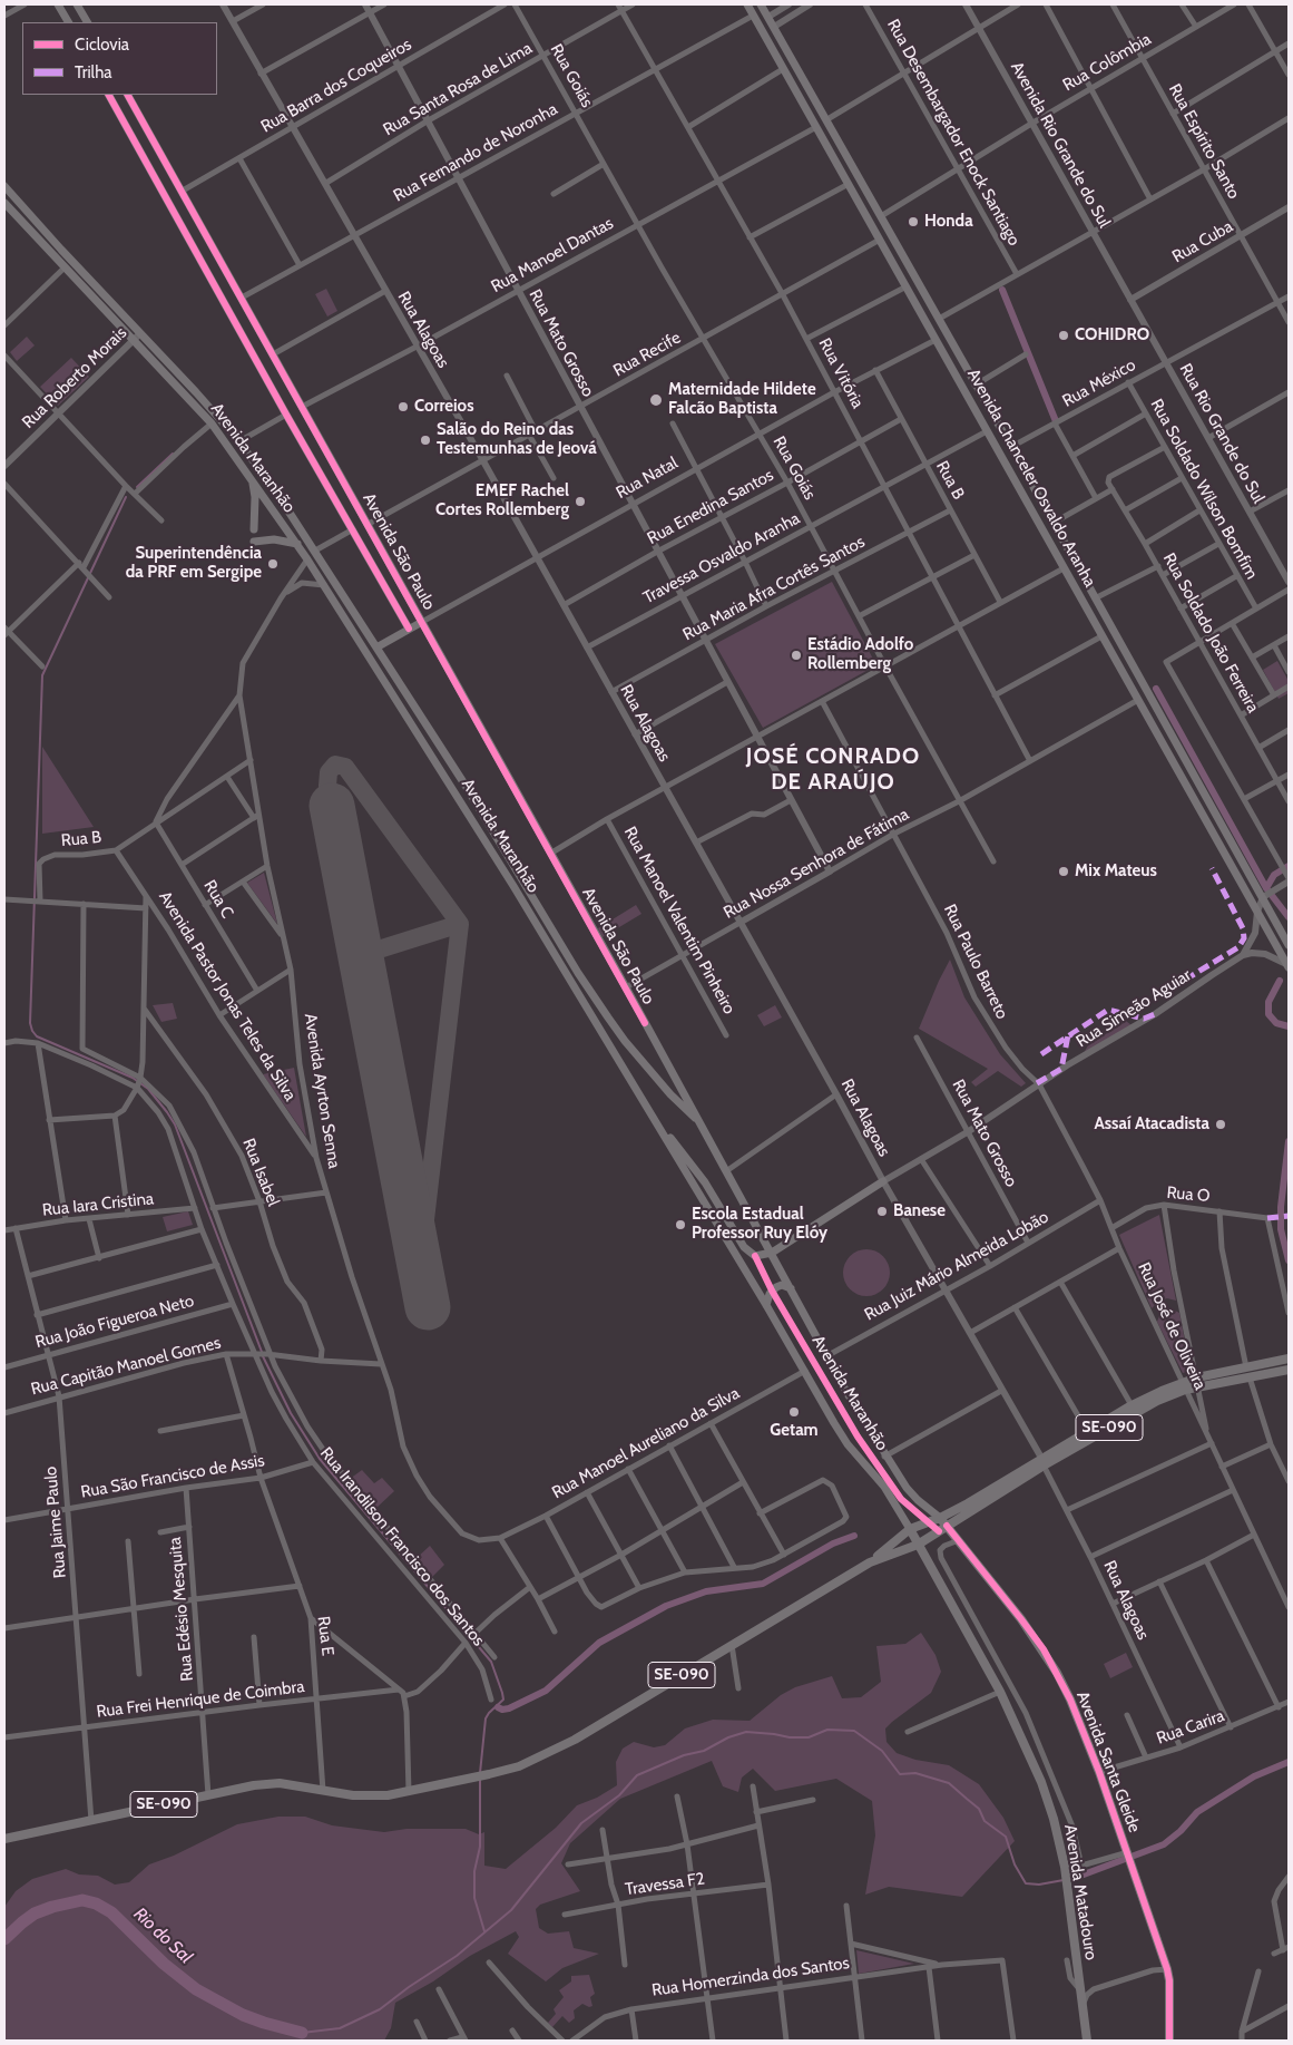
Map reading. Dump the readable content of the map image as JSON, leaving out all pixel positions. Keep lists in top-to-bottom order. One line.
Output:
{"streets":{"main road":["Avenida Maranhão","Rua Natal","Avenida Chanceler Osvaldo Aranha","Avenida São Paulo","SE-090","Avenida Santa Gleide","Avenida Matadouro"],"street":["Rua Colômbia","Rua Goiás","Rua Barra dos Coqueiros","Rua Santa Rosa de Lima","Rua Desembargador Enock Santiago","Rua Espírito Santo","Avenida Rio Grande do Sul","Rua Fernando de Noronha","Rua Cuba","Rua Manoel Dantas","Rua Alagoas","Rua Mato Grosso","Rua Recife","Rua Vitória","Rua Roberto Morais","Rua México","Rua Rio Grande do Sul","Rua B","Rua Soldado Wilson Bomfim","Rua Enedina Santos","Travessa Osvaldo Aranha","Rua Maria Afra Cortês Santos","Rua Soldado João Ferreira","Rua Nossa Senhora de Fátima","Rua C","Rua Manoel Valentim Pinheiro","Rua Paulo Barreto","Avenida Pastor Jonas Teles da Silva","Rua Simeão Aguiar","Avenida Ayrton Senna","Rua Isabel","Rua O","Rua Iara Cristina","Rua Juiz Mário Almeida Lobão","Rua João Figueroa Neto","Rua José de Oliveira","Rua Capitão Manoel Gomes","Rua Manoel Aureliano da Silva","Rua São Francisco de Assis","Rua Jaime Paulo","Rua Irandilson Francisco dos Santos","Rua Edésio Mesquita","Rua E","Rua Frei Henrique de Coimbra","Rua Carira","Travessa F2","Rua Homerzinda dos Santos"]},"crossings":[["Rua Colômbia","Rua Desembargador Enock Santiago"],["Rua Colômbia","Rua Espírito Santo"],["Rua Colômbia","Avenida Rio Grande do Sul"],["Rua Colômbia","Avenida Chanceler Osvaldo Aranha"],["Rua Goiás","Rua Santa Rosa de Lima"],["Rua Goiás","Rua Fernando de Noronha"],["Rua Goiás","Rua Manoel Dantas"],["Rua Goiás","Rua Recife"],["Rua Goiás","Rua Natal"],["Rua Goiás","Rua Enedina Santos"],["Rua Goiás","Travessa Osvaldo Aranha"],["Rua Goiás","Rua Maria Afra Cortês Santos"],["Rua Goiás","Rua Nossa Senhora de Fátima"],["Rua Barra dos Coqueiros","Rua Alagoas"],["Rua Barra dos Coqueiros","Rua Mato Grosso"],["Rua Barra dos Coqueiros","Avenida São Paulo"],["Rua Santa Rosa de Lima","Rua Alagoas"],["Rua Santa Rosa de Lima","Rua Mato Grosso"],["Rua Santa Rosa de Lima","Rua Vitória"],["Rua Espírito Santo","Rua Cuba"],["Rua Espírito Santo","Rua México"],["Avenida Rio Grande do Sul","Rua Cuba"],["Avenida Rio Grande do Sul","Rua Rio Grande do Sul"],["Rua Fernando de Noronha","Rua Alagoas"],["Rua Fernando de Noronha","Rua Mato Grosso"],["Rua Fernando de Noronha","Rua Vitória"],["Rua Fernando de Noronha","Avenida Chanceler Osvaldo Aranha"],["Rua Fernando de Noronha","Avenida São Paulo"],["Rua Cuba","Rua Rio Grande do Sul"],["Rua Manoel Dantas","Rua Alagoas"],["Rua Manoel Dantas","Rua Mato Grosso"],["Rua Manoel Dantas","Rua Vitória"],["Rua Manoel Dantas","Avenida Chanceler Osvaldo Aranha"],["Rua Manoel Dantas","Avenida São Paulo"],["Rua Alagoas","Rua Recife"],["Rua Alagoas","Rua Natal"],["Rua Alagoas","Rua Enedina Santos"],["Rua Alagoas","Travessa Osvaldo Aranha"],["Rua Alagoas","Rua Maria Afra Cortês Santos"],["Rua Alagoas","Rua Nossa Senhora de Fátima"],["Rua Alagoas","Rua Simeão Aguiar"],["Rua Alagoas","Rua Juiz Mário Almeida Lobão"],["Rua Alagoas","SE-090"],["Rua Alagoas","Rua Carira"],["Rua Mato Grosso","Rua Recife"],["Rua Mato Grosso","Rua Natal"],["Rua Mato Grosso","Rua Enedina Santos"],["Rua Mato Grosso","Travessa Osvaldo Aranha"],["Rua Mato Grosso","Rua Maria Afra Cortês Santos"],["Rua Mato Grosso","Rua Nossa Senhora de Fátima"],["Rua Mato Grosso","Rua Simeão Aguiar"],["Rua Mato Grosso","Rua Juiz Mário Almeida Lobão"],["Rua Recife","Rua Vitória"],["Rua Recife","Avenida Chanceler Osvaldo Aranha"],["Rua Recife","Avenida São Paulo"],["Rua Vitória","Rua Natal"],["Rua Vitória","Rua Enedina Santos"],["Rua Vitória","Travessa Osvaldo Aranha"],["Rua Vitória","Rua Maria Afra Cortês Santos"],["Rua Vitória","Rua Nossa Senhora de Fátima"],["Rua Roberto Morais","Avenida Maranhão"],["Rua México","Rua Rio Grande do Sul"],["Rua México","Avenida Chanceler Osvaldo Aranha"],["Rua México","Rua Soldado Wilson Bomfim"],["Avenida Maranhão","Rua Natal"],["Avenida Maranhão","Avenida São Paulo"],["Avenida Maranhão","Avenida Ayrton Senna"],["Avenida Maranhão","SE-090"],["Avenida Maranhão","Rua Manoel Aureliano da Silva"],["Avenida Maranhão","Avenida Matadouro"],["Rua Natal","Avenida Chanceler Osvaldo Aranha"],["Rua Natal","Rua B"],["Rua Natal","Avenida São Paulo"],["Avenida Chanceler Osvaldo Aranha","Travessa Osvaldo Aranha"],["Avenida Chanceler Osvaldo Aranha","Rua Nossa Senhora de Fátima"],["Rua B","Rua Enedina Santos"],["Rua B","Travessa Osvaldo Aranha"],["Rua B","Rua Maria Afra Cortês Santos"],["Rua B","Rua C"],["Rua B","Avenida Pastor Jonas Teles da Silva"],["Rua B","Avenida Ayrton Senna"],["Rua Soldado Wilson Bomfim","Rua Soldado João Ferreira"],["Avenida São Paulo","Rua Nossa Senhora de Fátima"],["Avenida São Paulo","Rua Juiz Mário Almeida Lobão"],["Avenida São Paulo","SE-090"],["Avenida São Paulo","Avenida Santa Gleide"],["Rua Nossa Senhora de Fátima","Rua Manoel Valentim Pinheiro"],["Rua Nossa Senhora de Fátima","Rua Paulo Barreto"],["Rua Paulo Barreto","Rua Simeão Aguiar"],["Rua Paulo Barreto","Rua O"],["Rua Paulo Barreto","Rua Juiz Mário Almeida Lobão"],["Rua Paulo Barreto","Rua José de Oliveira"],["Avenida Pastor Jonas Teles da Silva","Avenida Ayrton Senna"],["Avenida Ayrton Senna","Rua Manoel Aureliano da Silva"],["Rua O","Rua José de Oliveira"],["Rua Iara Cristina","Rua Jaime Paulo"],["Rua Iara Cristina","Rua Irandilson Francisco dos Santos"],["Rua João Figueroa Neto","Rua Jaime Paulo"],["Rua João Figueroa Neto","Rua Irandilson Francisco dos Santos"],["Rua José de Oliveira","SE-090"],["Rua Capitão Manoel Gomes","Rua Jaime Paulo"],["Rua Capitão Manoel Gomes","Rua Irandilson Francisco dos Santos"],["Rua Capitão Manoel Gomes","Rua E"],["SE-090","Rua Jaime Paulo"],["SE-090","Rua Edésio Mesquita"],["SE-090","Rua E"],["SE-090","Avenida Santa Gleide"],["SE-090","Avenida Matadouro"],["Rua São Francisco de Assis","Rua Jaime Paulo"],["Rua São Francisco de Assis","Rua Irandilson Francisco dos Santos"],["Rua São Francisco de Assis","Rua Edésio Mesquita"],["Rua São Francisco de Assis","Rua E"],["Rua Jaime Paulo","Rua Frei Henrique de Coimbra"],["Rua Edésio Mesquita","Rua Frei Henrique de Coimbra"],["Rua E","Rua Frei Henrique de Coimbra"],["Rua Carira","Avenida Santa Gleide"]],"districts":["JOSÉ CONRADO DE ARAÚJO"],"water":["Rio do Sal"],"places":["Honda","COHIDRO","Maternidade Hildete Falcão Baptista","Correios","Salão do Reino das Testemunhas de Jeová","EMEF Rachel Cortes Rollemberg","Superintendência da PRF em Sergipe","Estádio Adolfo Rollemberg","Mix Mateus","Assaí Atacadista","Banese","Escola Estadual Professor Ruy Elóy","Getam"],"legend":["Ciclovia","Trilha"]}
